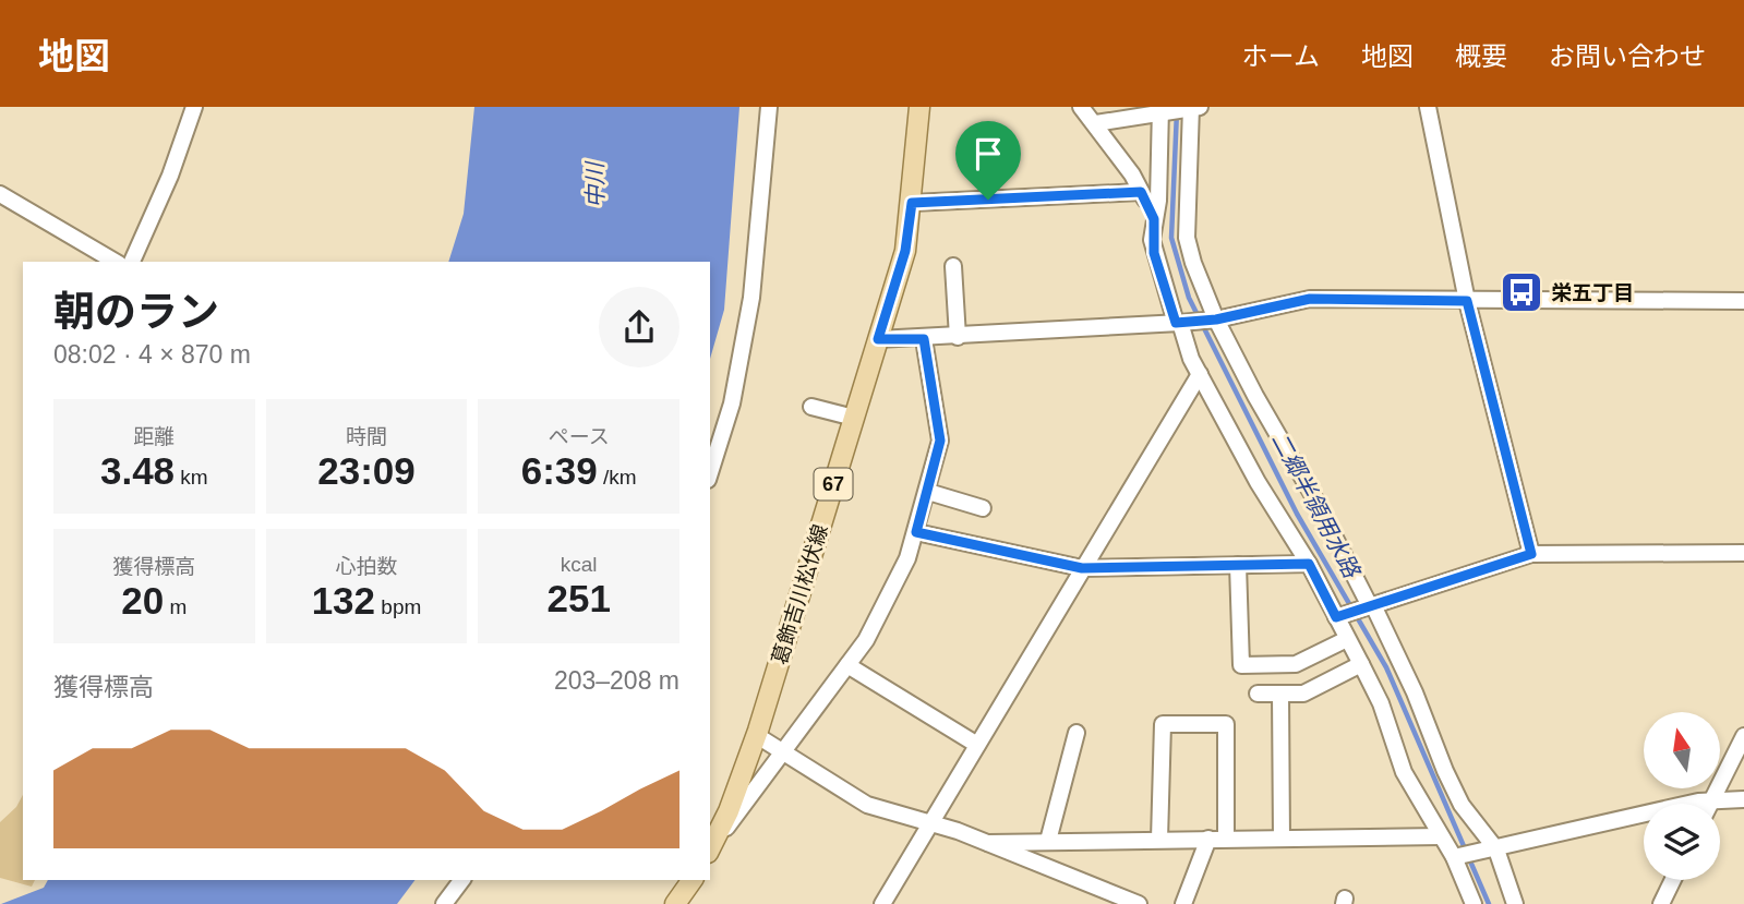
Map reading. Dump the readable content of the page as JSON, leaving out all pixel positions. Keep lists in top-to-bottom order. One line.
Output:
{"streets":{"main road":["67","葛飾吉川松伏線"]},"water":["中川","二郷半領用水路"],"places":{"bus stop":["栄五丁目"]},"north":"top","page":{"header":"地図","nav":["ホーム","地図","概要","お問い合わせ"],"heading":["朝のラン","08:02 · 4 × 870 m"],"stats":[["距離","3.48 km"],["時間","23:09"],["ペース","6:39 /km"],["獲得標高","20 m"],["心拍数","132 bpm"],["kcal","251"]],"chart":["獲得標高","203–208 m"]}}
